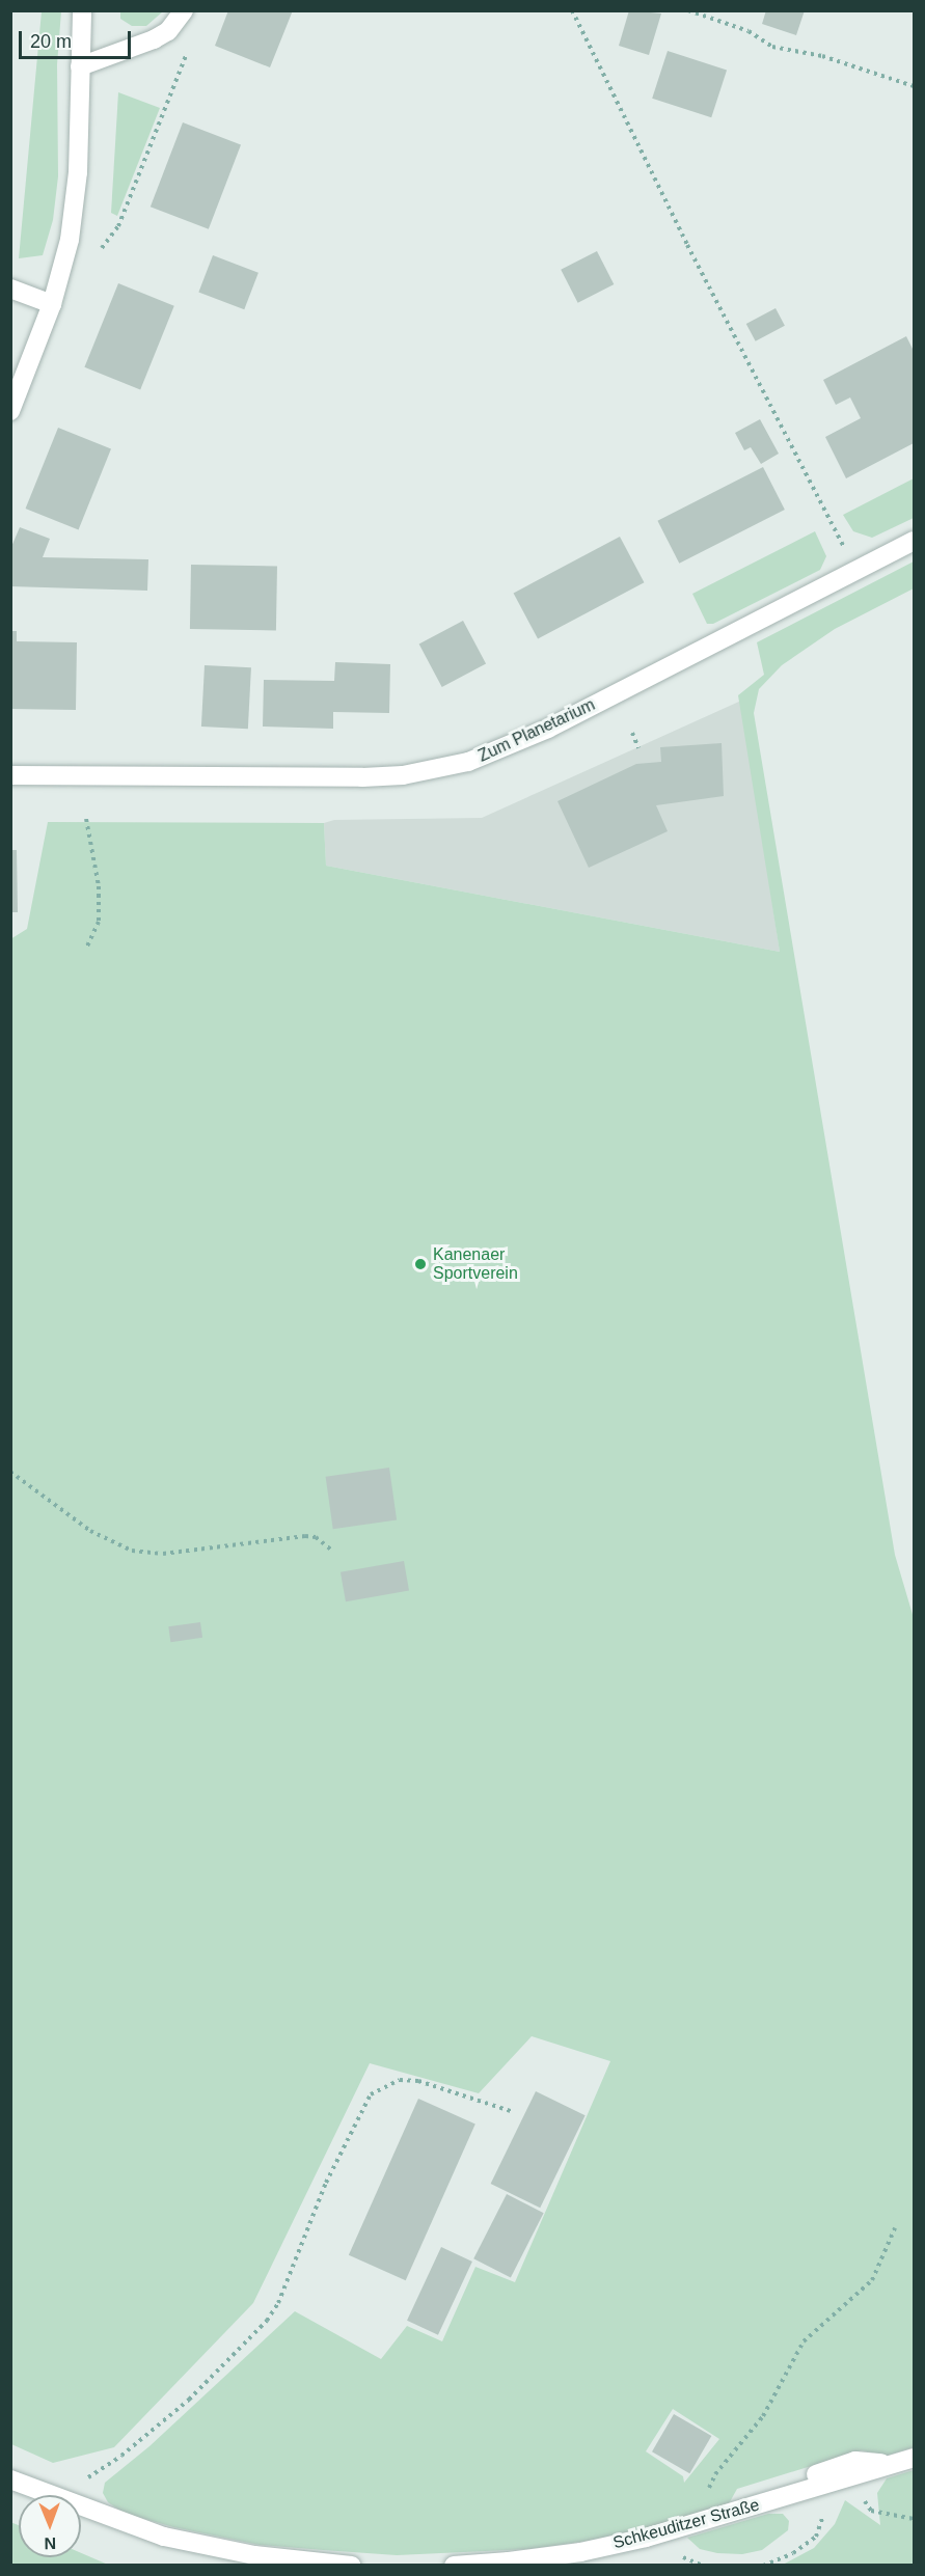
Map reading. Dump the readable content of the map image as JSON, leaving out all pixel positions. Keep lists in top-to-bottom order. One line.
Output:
{"streets":{"street":["Zum Planetarium","Schkeuditzer Straße"]},"places":["Kanenaer Sportverein"],"scale_bar":"20 m","north":"bottom"}
